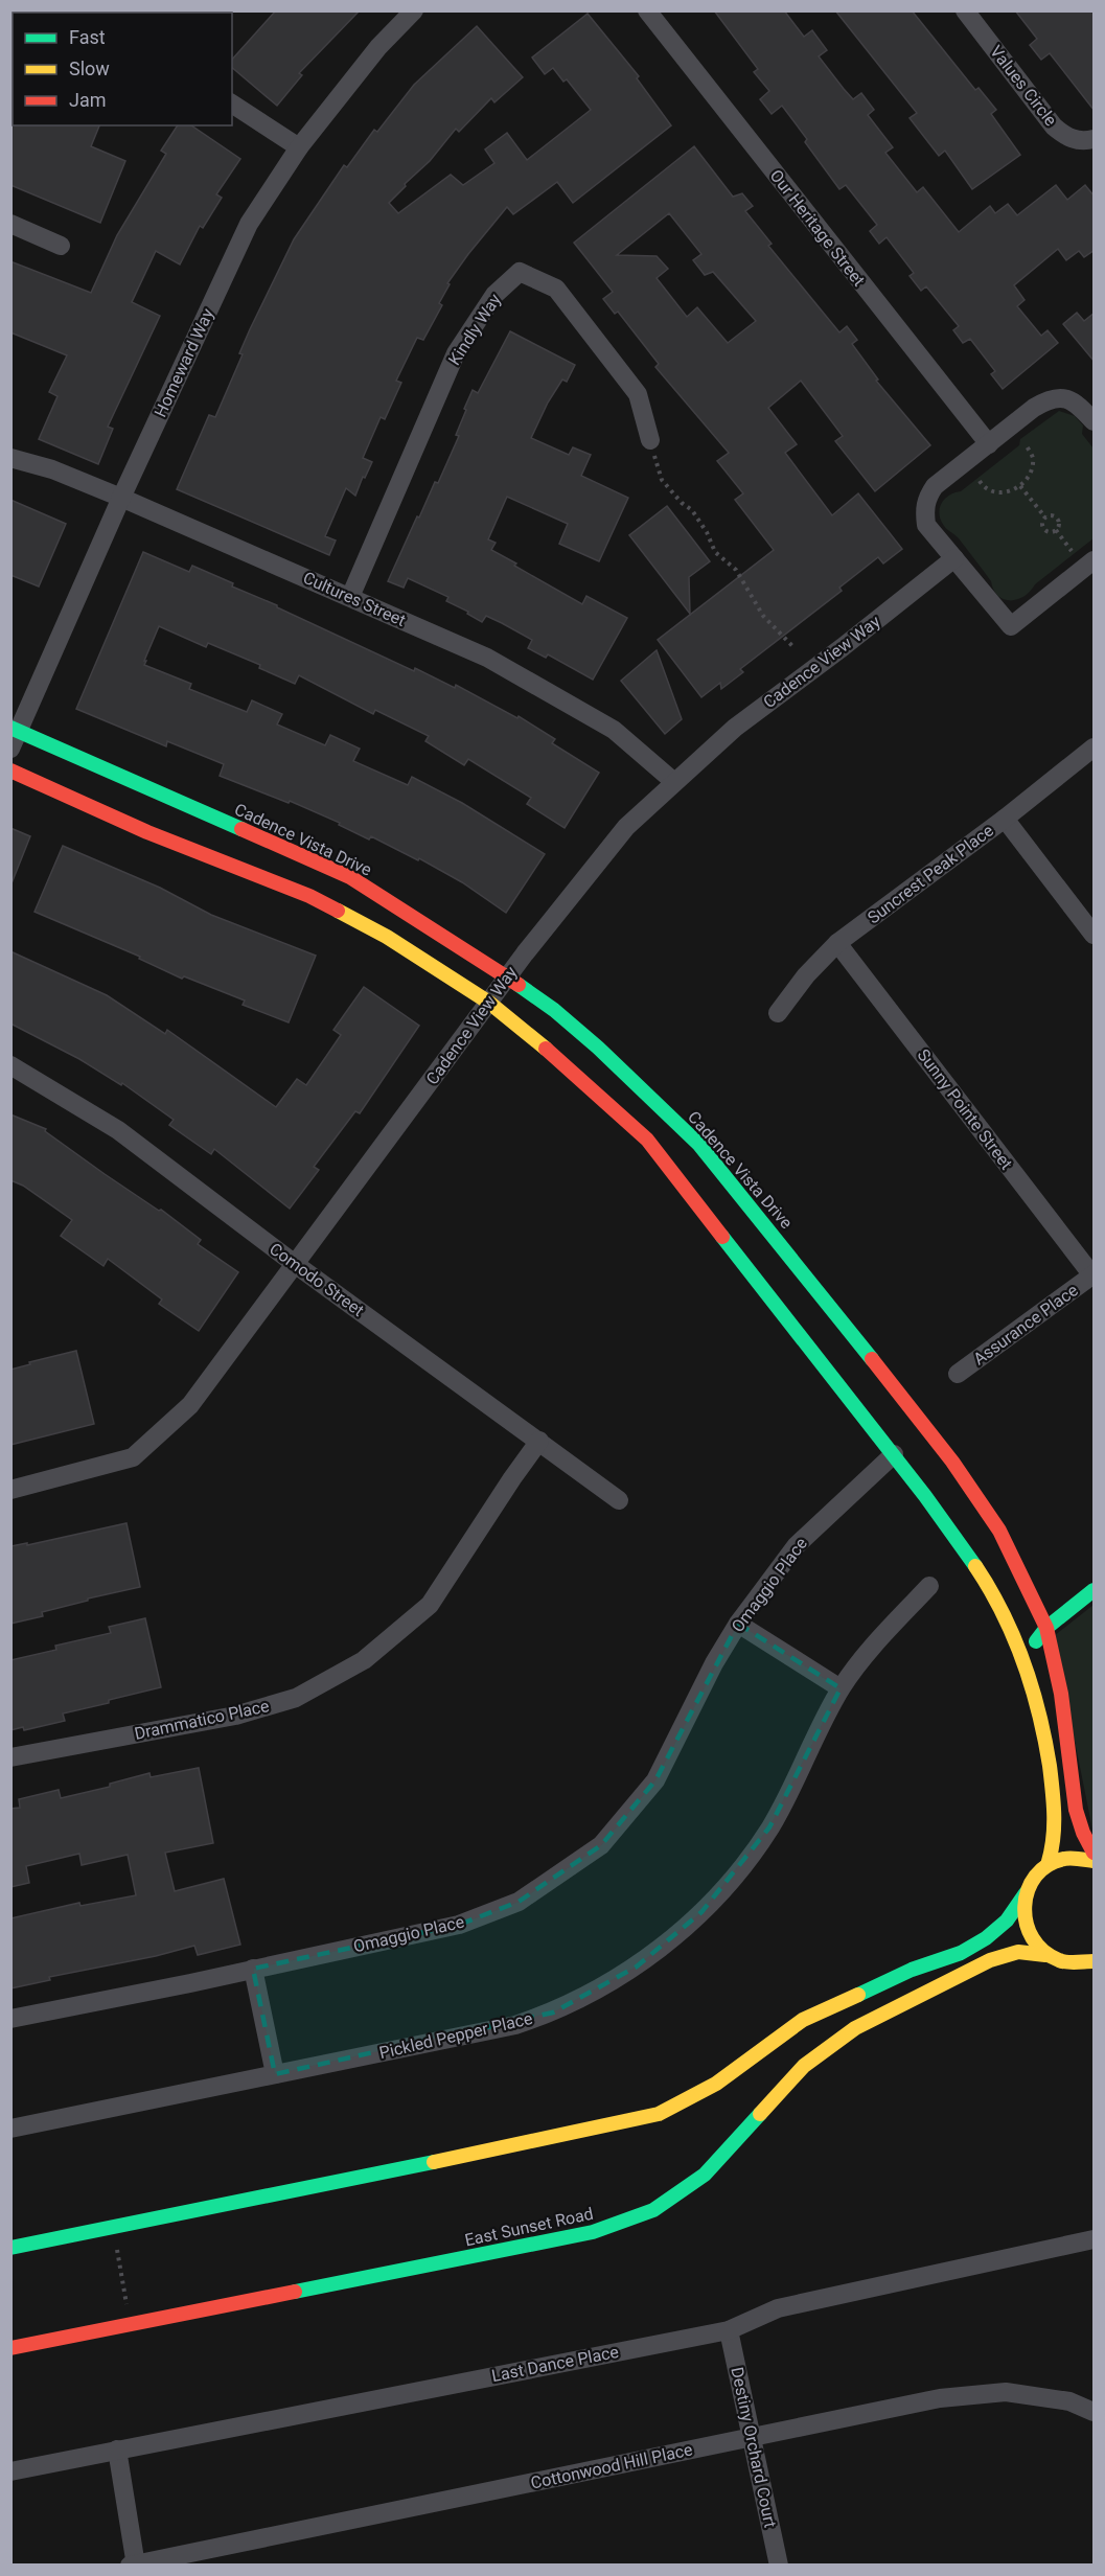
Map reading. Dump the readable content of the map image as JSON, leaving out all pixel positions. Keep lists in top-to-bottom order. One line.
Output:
{"streets":{"street":["Values Circle","Our Heritage Street","Kindly Way","Homeward Way","Cultures Street","Cadence View Way","Cadence Vista Drive","Suncrest Peak Place","Sunny Pointe Street","Comodo Street","Assurance Place","Omaggio Place","Drammatico Place","Pickled Pepper Place","East Sunset Road","Last Dance Place","Destiny Orchard Court","Cottonwood Hill Place"]},"crossings":[["Kindly Way","Cultures Street"],["Homeward Way","Cultures Street"],["Homeward Way","Cadence Vista Drive"],["Cultures Street","Cadence View Way"],["Cadence View Way","Cadence Vista Drive"],["Cadence View Way","Comodo Street"],["Suncrest Peak Place","Sunny Pointe Street"],["Sunny Pointe Street","Assurance Place"],["Comodo Street","Drammatico Place"],["Last Dance Place","Destiny Orchard Court"],["Destiny Orchard Court","Cottonwood Hill Place"]],"legend":["Fast","Slow","Jam"]}
